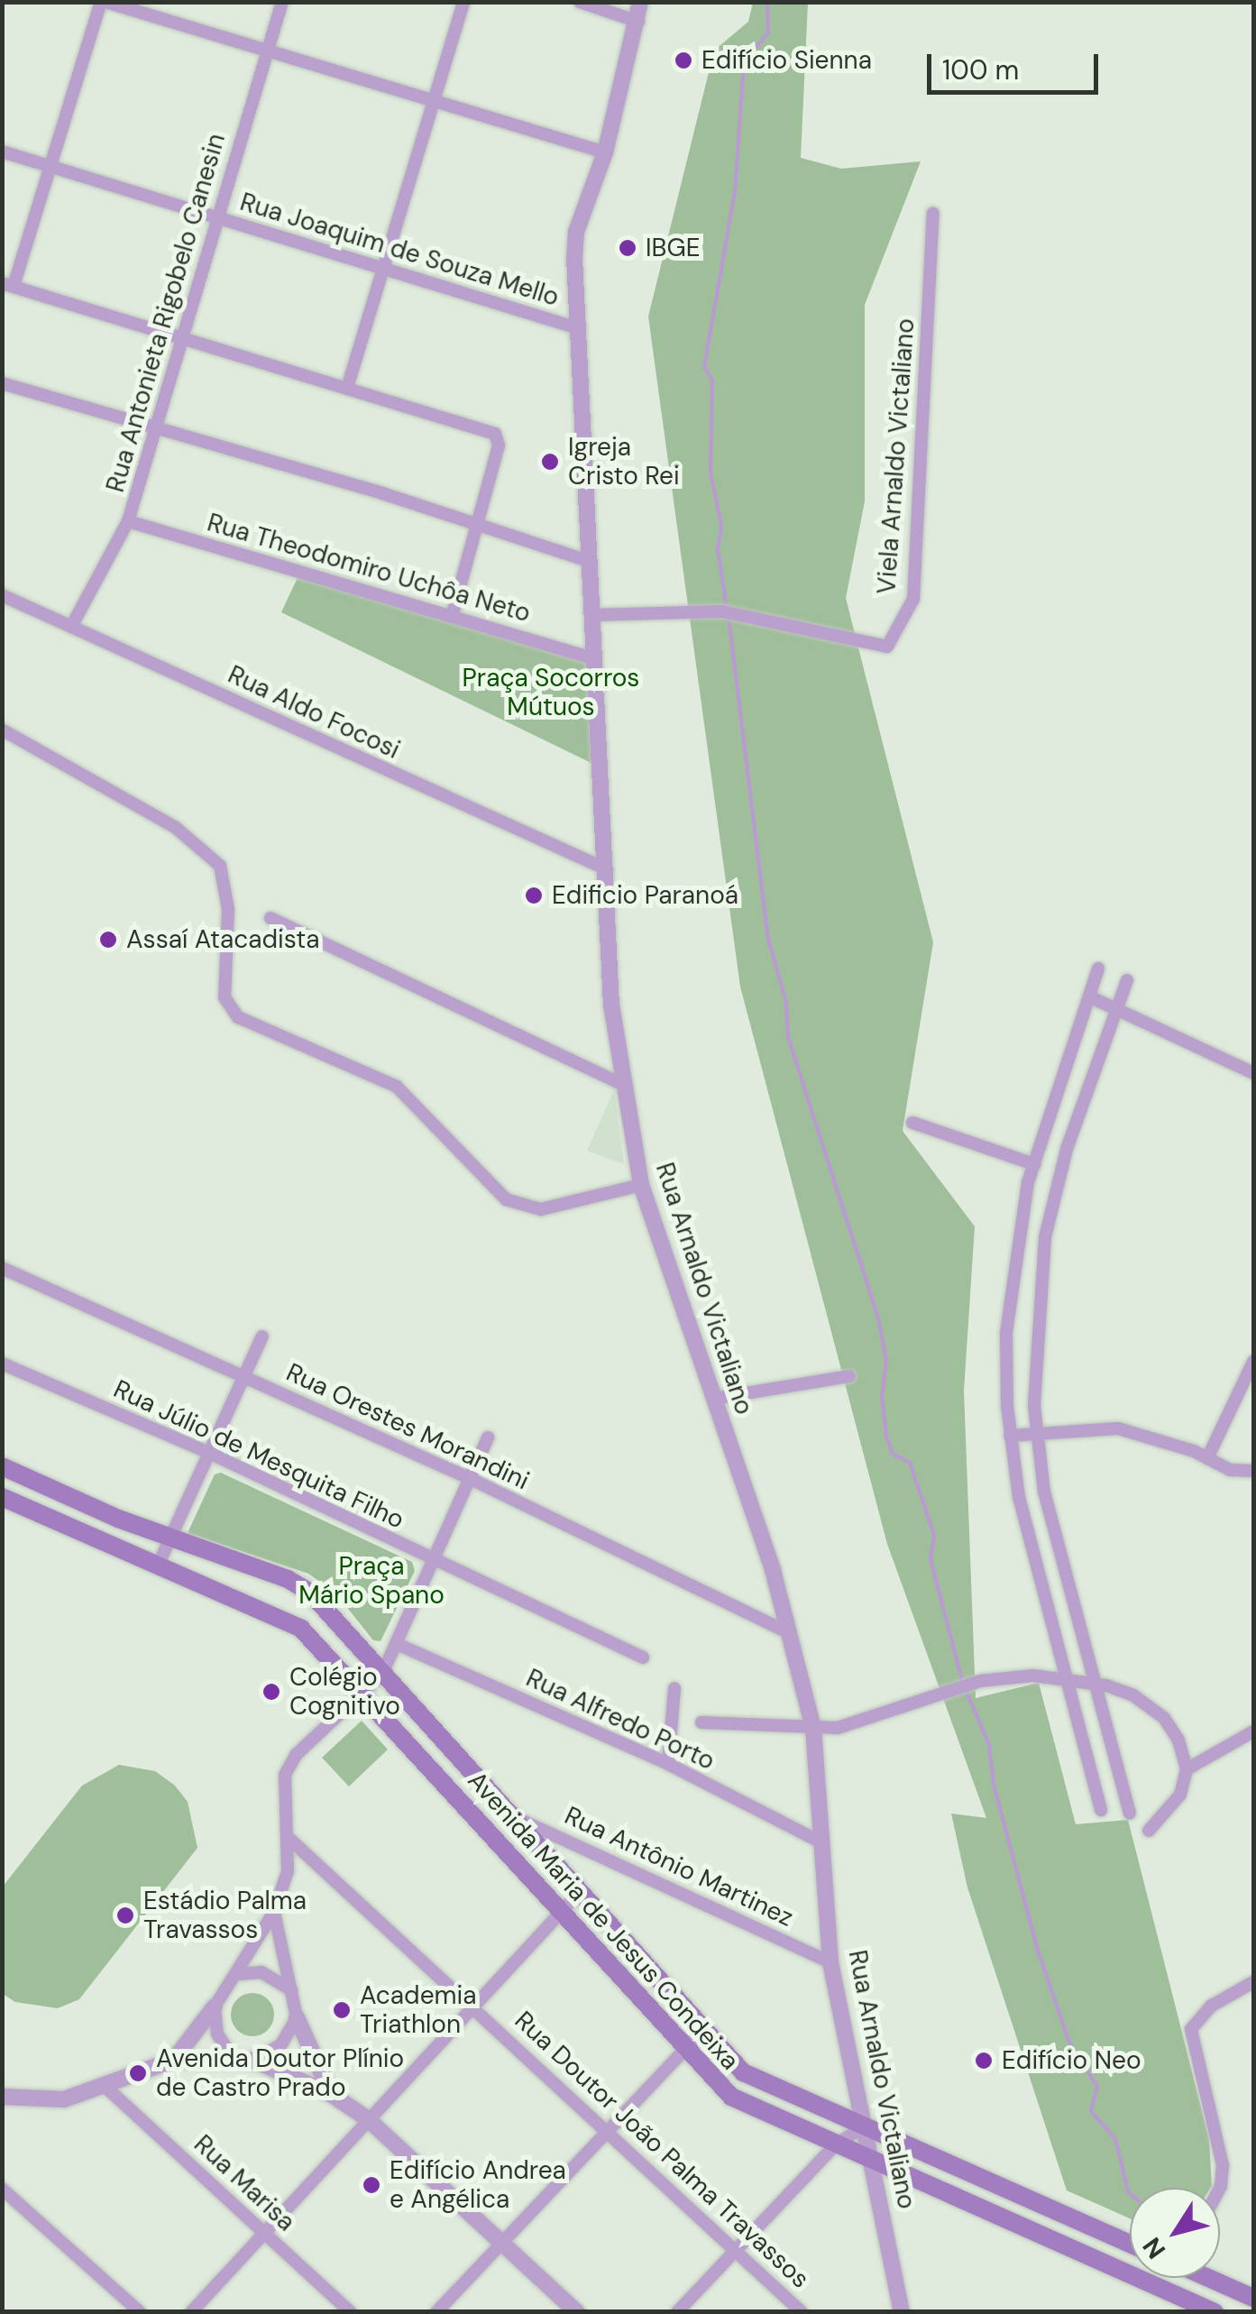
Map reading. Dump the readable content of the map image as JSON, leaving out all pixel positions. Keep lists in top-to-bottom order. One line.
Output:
{"streets":{"main road":["Avenida Maria de Jesus Condeixa"],"street":["Rua Joaquim de Souza Mello","Rua Antonieta Rigobelo Canesin","Viela Arnaldo Victaliano","Rua Theodomiro Uchôa Neto","Rua Aldo Focosi","Rua Arnaldo Victaliano","Rua Orestes Morandini","Rua Júlio de Mesquita Filho","Rua Alfredo Porto","Rua Antônio Martinez","Rua Doutor João Palma Travassos","Rua Marisa"]},"crossings":[["Rua Joaquim de Souza Mello","Rua Antonieta Rigobelo Canesin"],["Rua Joaquim de Souza Mello","Rua Arnaldo Victaliano"],["Rua Antonieta Rigobelo Canesin","Rua Theodomiro Uchôa Neto"],["Rua Antonieta Rigobelo Canesin","Rua Aldo Focosi"],["Viela Arnaldo Victaliano","Rua Arnaldo Victaliano"],["Rua Theodomiro Uchôa Neto","Rua Arnaldo Victaliano"],["Rua Aldo Focosi","Rua Arnaldo Victaliano"],["Rua Arnaldo Victaliano","Rua Orestes Morandini"],["Rua Arnaldo Victaliano","Rua Alfredo Porto"],["Rua Arnaldo Victaliano","Rua Antônio Martinez"],["Rua Arnaldo Victaliano","Avenida Maria de Jesus Condeixa"],["Rua Antônio Martinez","Avenida Maria de Jesus Condeixa"]],"parks":["Praça Socorros Mútuos","Praça Mário Spano"],"places":["Edifício Sienna","IBGE","Igreja Cristo Rei","Edificio Paranoá","Assaí Atacadista","Colégio Cognitivo","Estádio Palma Travassos","Academia Triathlon","Edifício Neo","Avenida Doutor Plínio de Castro Prado","Edifício Andrea e Angélica"],"scale_bar":"100 m","north":"bottom left"}
